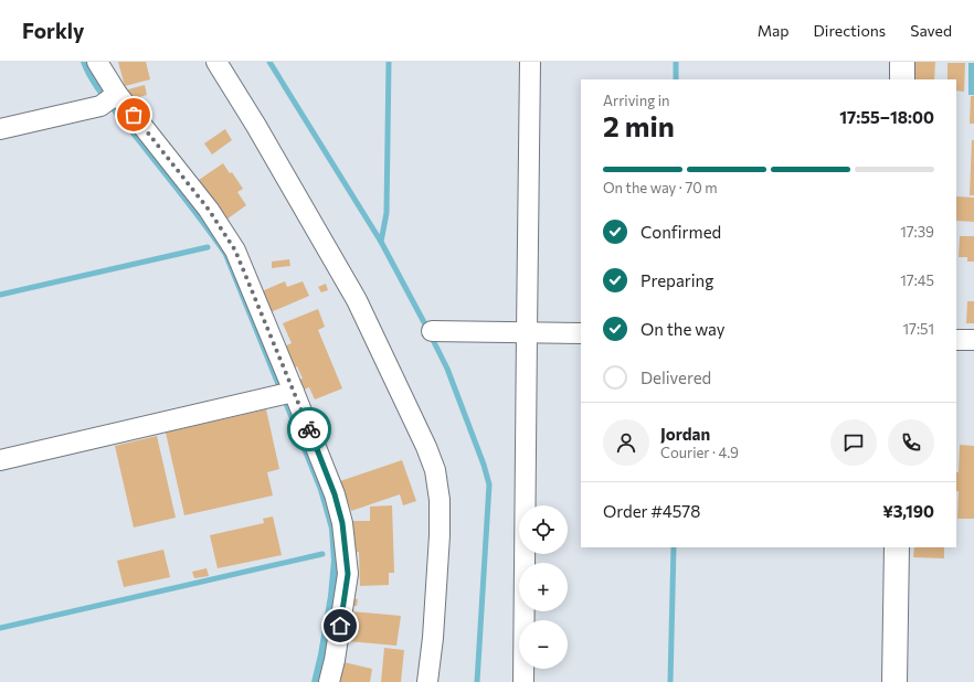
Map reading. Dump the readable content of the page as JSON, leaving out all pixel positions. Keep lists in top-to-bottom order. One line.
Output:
{"page":{"header":"Forkly","nav":["Map","Directions","Saved"],"heading":["2 min","Arriving in","17:55–18:00"],"panel":["Jordan","Courier · 4.9","Order #4578","¥3,190"],"bar":"On the way · 70 m","list":[["Confirmed","17:39"],["Preparing","17:45"],["On the way","17:51"],"Delivered"],"map_buttons":["+","−"]}}
